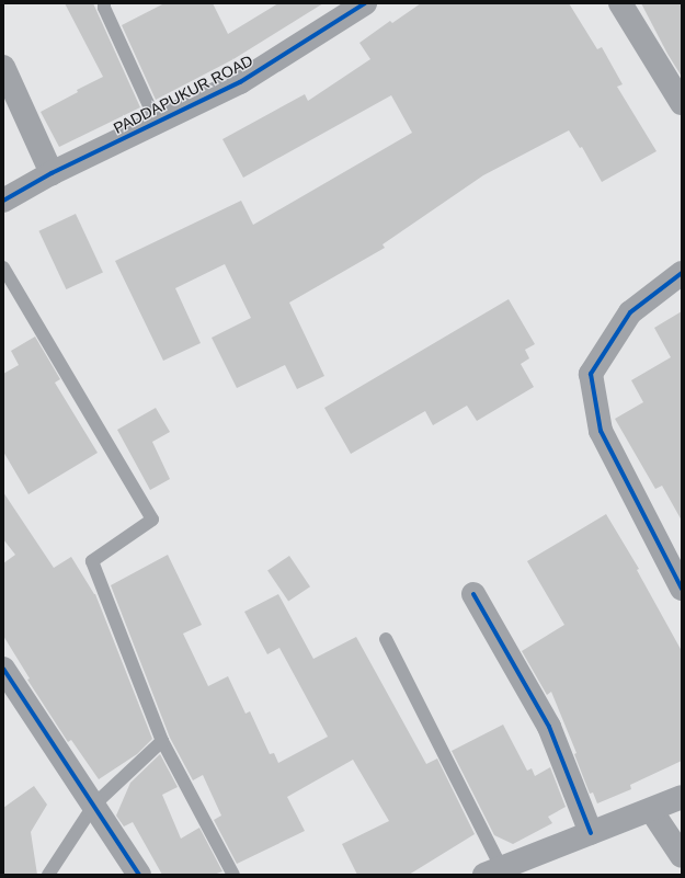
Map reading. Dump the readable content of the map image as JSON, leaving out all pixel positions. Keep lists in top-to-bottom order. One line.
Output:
{"streets":{"street":["PADDAPUKUR ROAD"]}}
